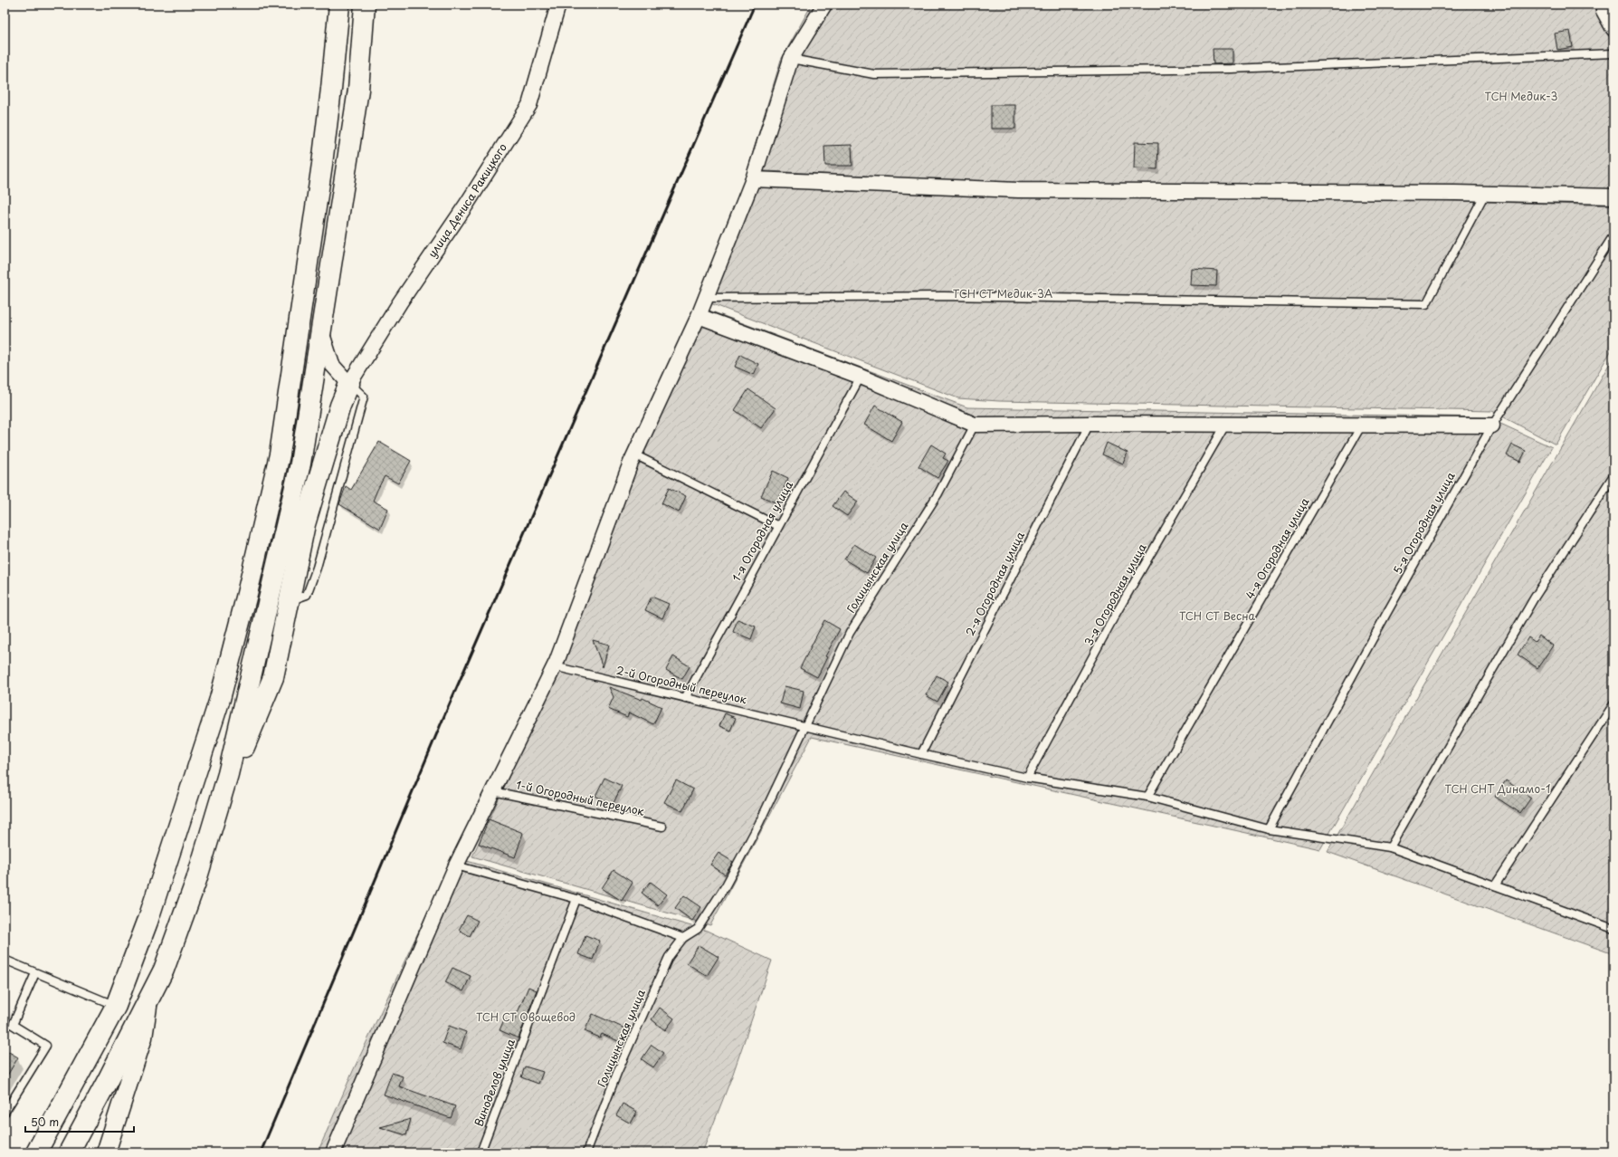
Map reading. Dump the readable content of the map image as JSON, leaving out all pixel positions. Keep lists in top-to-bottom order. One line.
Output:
{"streets":{"street":["улица Дениса Ракицкого"],"lane":["5-я Огородная улица","1-я Огородная улица","4-я Огородная улица","Голицынская улица","2-я Огородная улица","3-я Огородная улица","2-й Огородный переулок","1-й Огородный переулок","Виноделов улица"]},"crossings":[["5-я Огородная улица","2-й Огородный переулок"],["1-я Огородная улица","2-й Огородный переулок"],["4-я Огородная улица","2-й Огородный переулок"],["Голицынская улица","2-й Огородный переулок"],["2-я Огородная улица","2-й Огородный переулок"],["3-я Огородная улица","2-й Огородный переулок"]],"parks":["ТСН Медик-3","ТСН СТ Медик-3А","ТСН СТ Весна","ТСН СНТ Динамо-1","ТСН СТ Овощевод"],"scale_bar":"50 m"}
